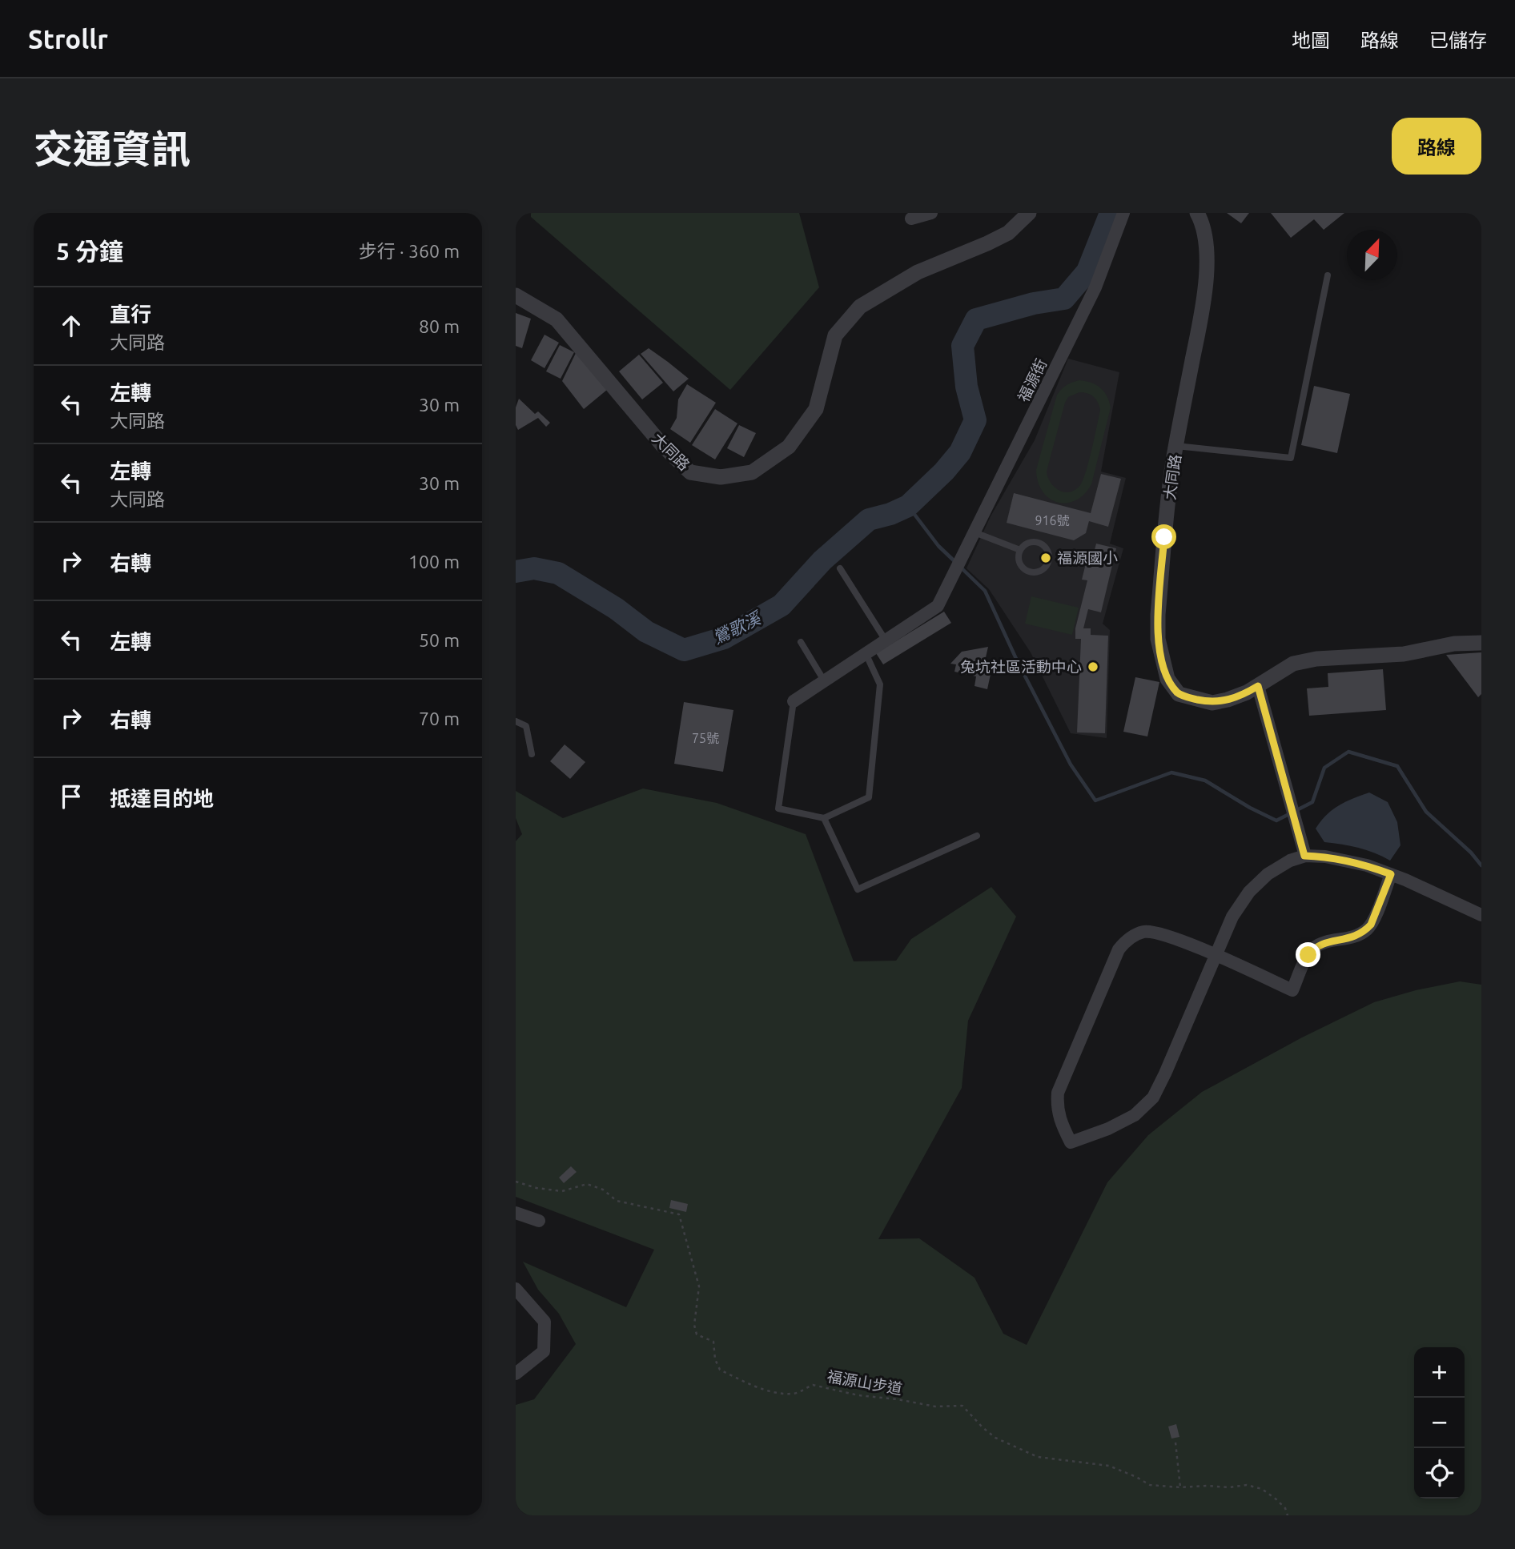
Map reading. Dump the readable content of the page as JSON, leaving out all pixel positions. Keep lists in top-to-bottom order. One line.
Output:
{"streets":{"street":["福源街","大同路"],"path":["福源山步道"]},"water":["鶯歌溪"],"places":["福源國小","兔坑社區活動中心"],"house_numbers":["916號","75號"],"north":"top right","page":{"header":"Strollr","nav":["地圖","路線","已儲存"],"title":"交通資訊","buttons":"路線","heading":["5 分鐘","步行 · 360 m"],"list":[["直行","大同路","80 m"],["左轉","大同路","30 m"],["左轉","大同路","30 m"],["右轉","100 m"],["左轉","50 m"],["右轉","70 m"],"抵達目的地"],"map_buttons":["+","−"]}}
